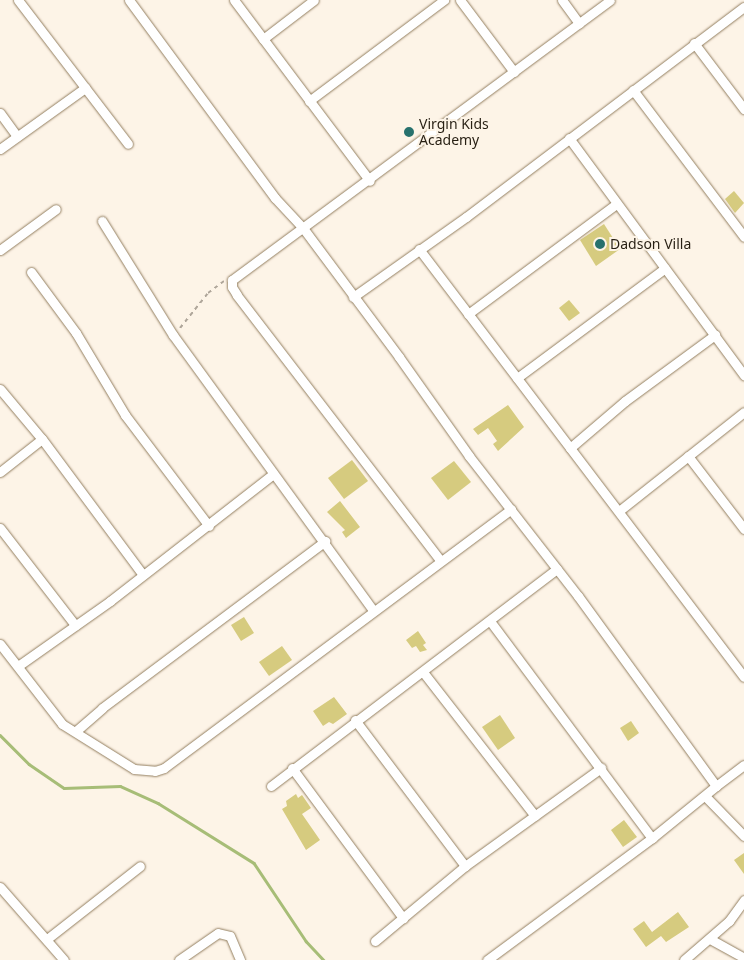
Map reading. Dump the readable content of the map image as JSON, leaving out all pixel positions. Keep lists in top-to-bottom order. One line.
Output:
{"places":["Virgin Kids Academy","Dadson Villa"]}
